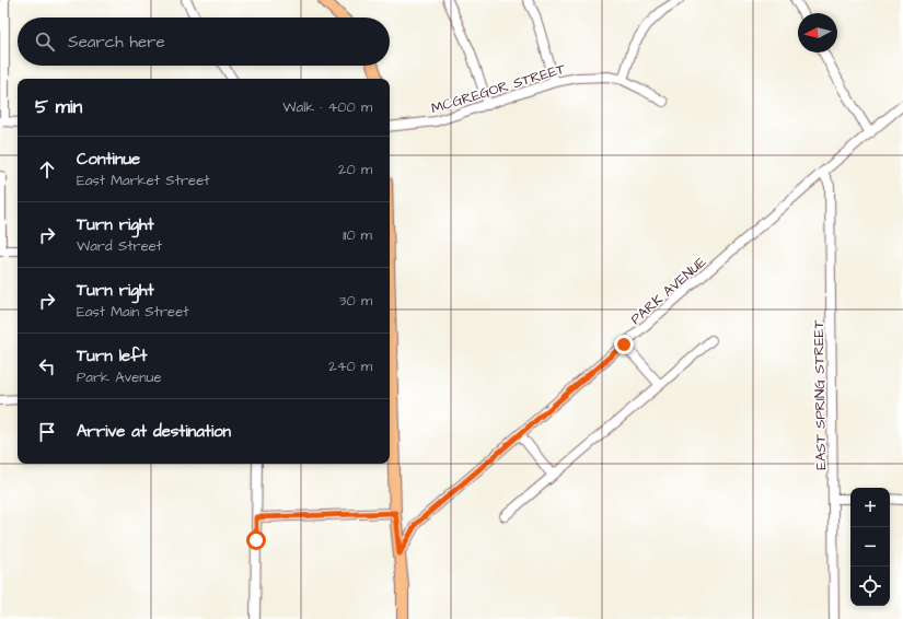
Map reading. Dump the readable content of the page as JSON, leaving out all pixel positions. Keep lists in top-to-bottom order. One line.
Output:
{"streets":{"street":["MCGREGOR STREET","PARK AVENUE","EAST SPRING STREET"]},"crossings":[["PARK AVENUE","EAST SPRING STREET"]],"north":"left","page":{"search":"Search here","heading":["5 min","Walk · 400 m"],"list":[["Continue","East Market Street","20 m"],["Turn right","Ward Street","110 m"],["Turn right","East Main Street","30 m"],["Turn left","Park Avenue","240 m"],"Arrive at destination"],"map_buttons":["+","−"]}}
